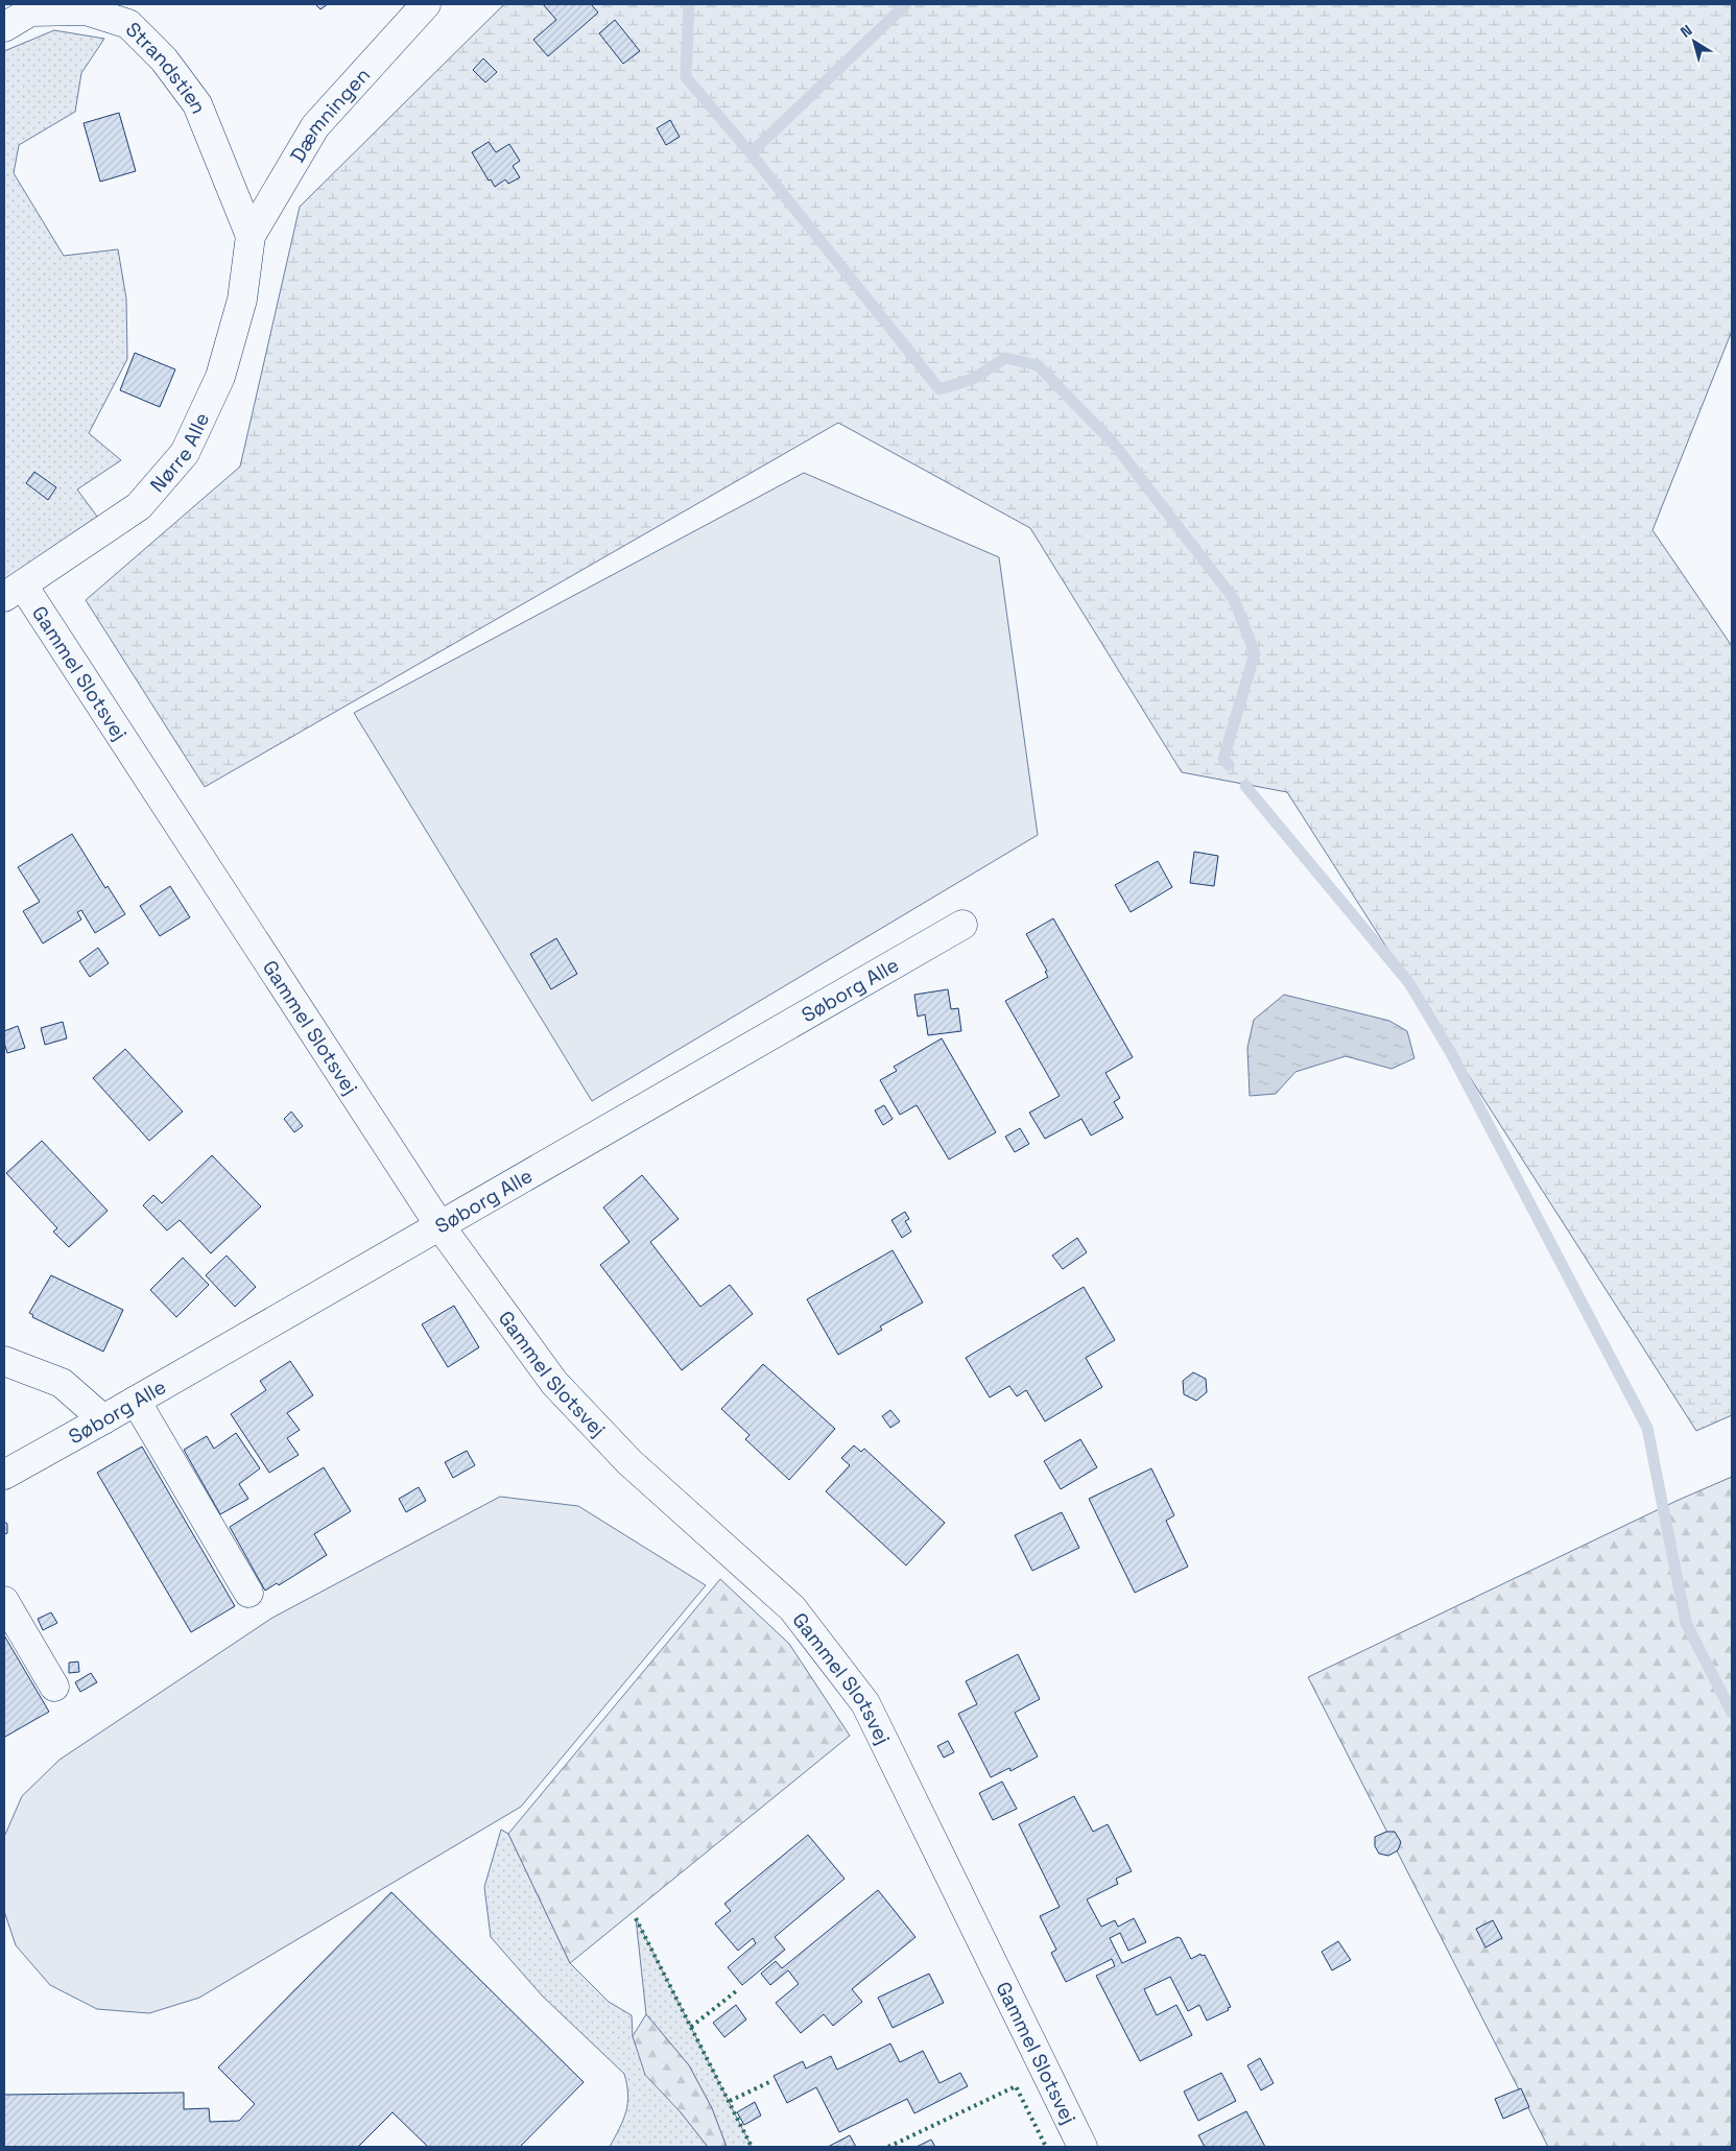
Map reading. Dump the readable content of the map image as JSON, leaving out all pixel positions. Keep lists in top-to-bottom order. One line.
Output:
{"streets":{"street":["Strandstien","Dæmningen","Nørre Alle","Gammel Slotsvej","Søborg Alle"]},"crossings":[["Strandstien","Dæmningen"],["Strandstien","Nørre Alle"],["Dæmningen","Nørre Alle"],["Nørre Alle","Gammel Slotsvej"],["Gammel Slotsvej","Søborg Alle"]],"north":"top left"}
